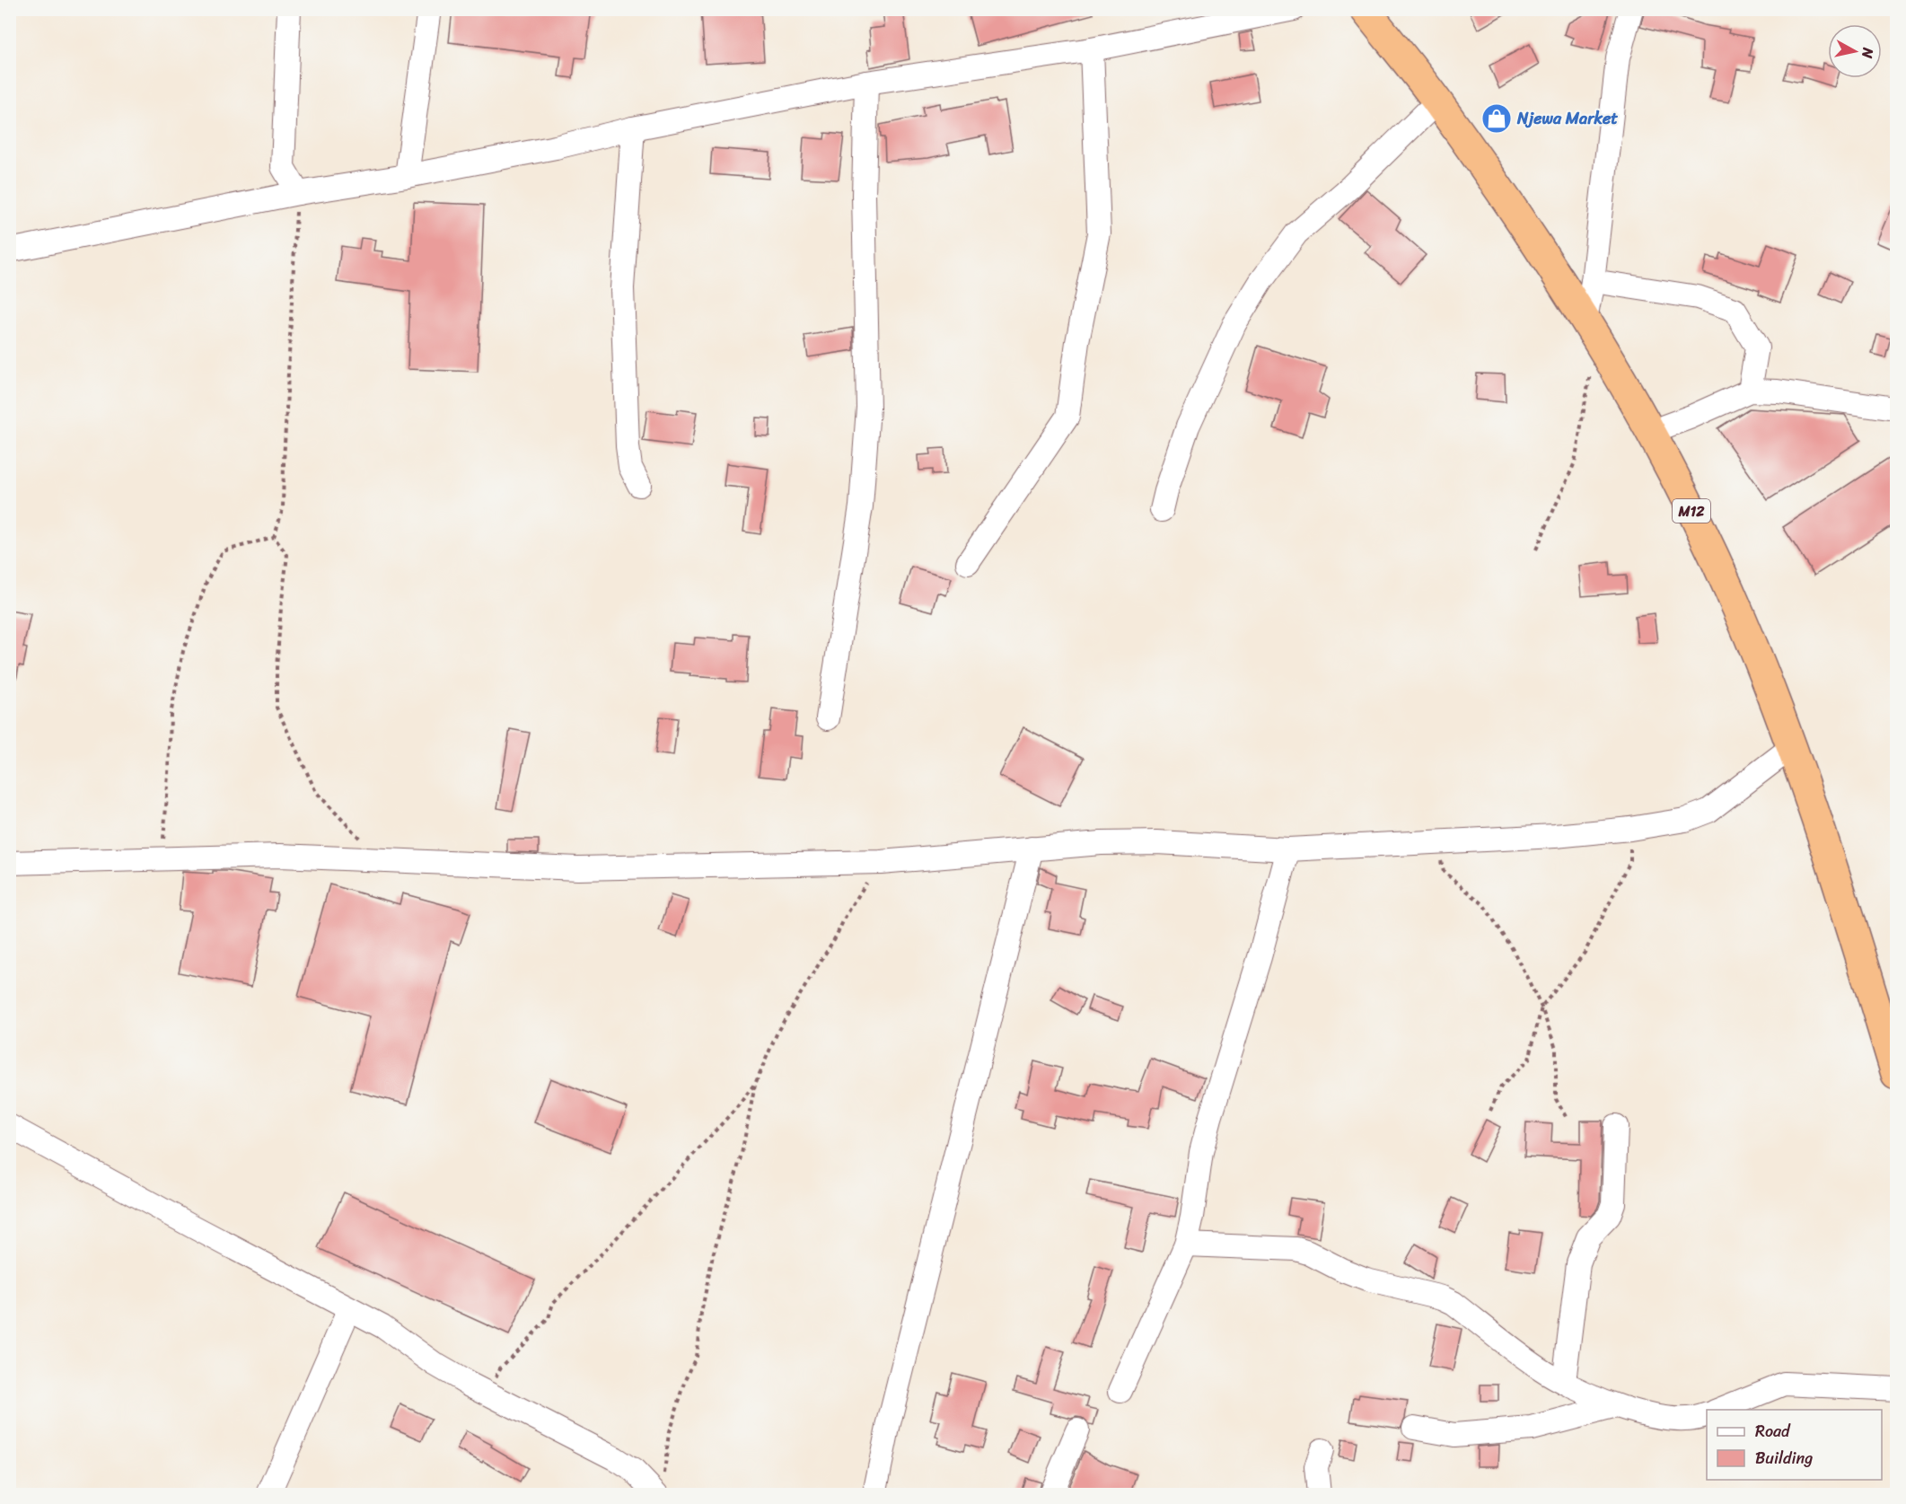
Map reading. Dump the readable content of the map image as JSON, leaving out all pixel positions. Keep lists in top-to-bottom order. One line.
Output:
{"streets":{"highway":["M12"]},"places":{"shop":["Njewa Market"]},"legend":["Road","Building"],"north":"right"}
